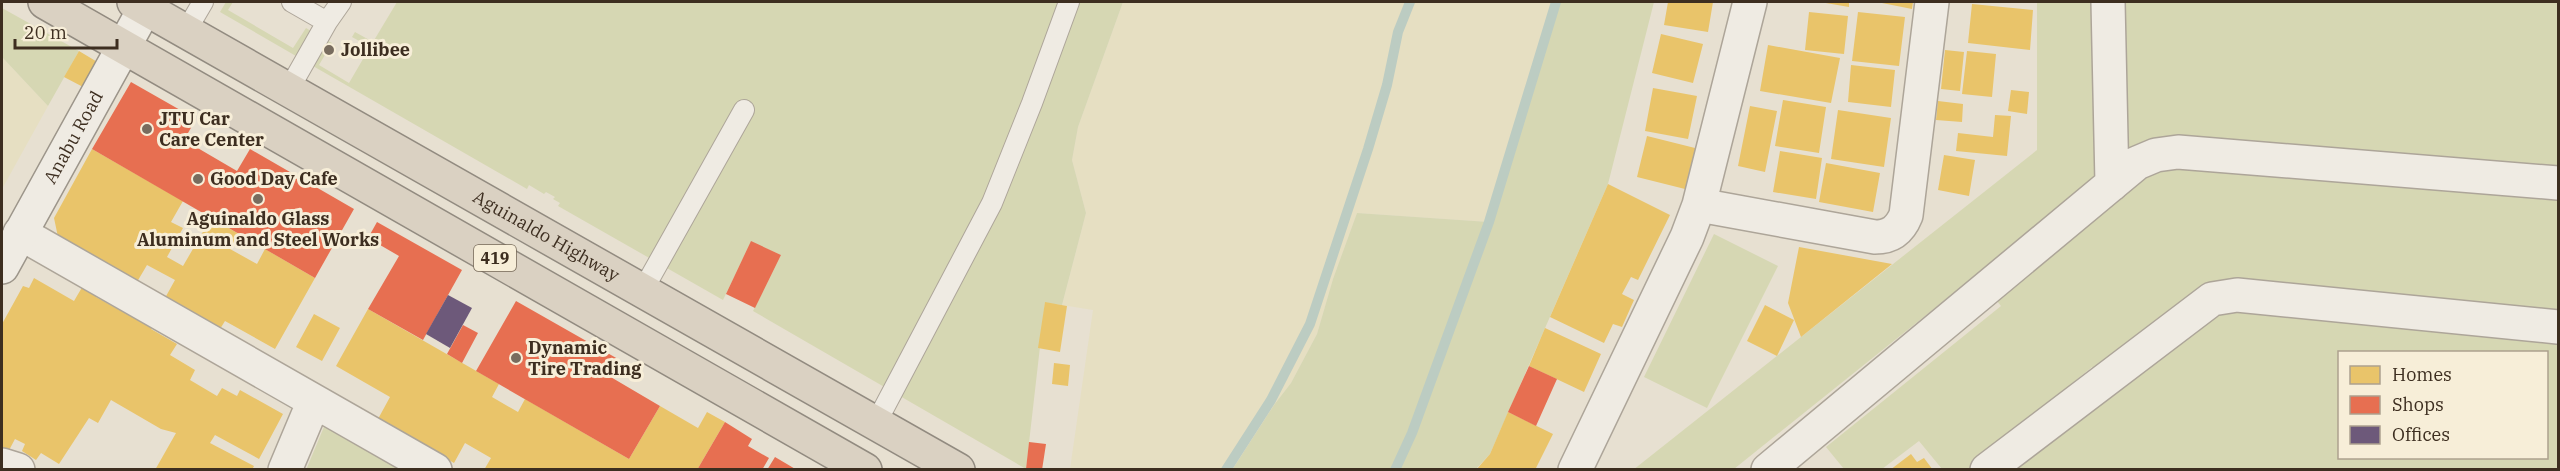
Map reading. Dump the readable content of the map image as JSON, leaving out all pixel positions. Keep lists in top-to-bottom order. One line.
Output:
{"streets":{"highway":["Aguinaldo Highway","419"],"street":["Anabu Road"]},"crossings":[["Anabu Road","Aguinaldo Highway"],["Anabu Road","419"]],"places":["Jollibee","JTU Car Care Center","Good Day Cafe","Aguinaldo Glass Aluminum and Steel Works","Dynamic Tire Trading"],"legend":["Homes","Shops","Offices"],"scale_bar":"20 m"}
